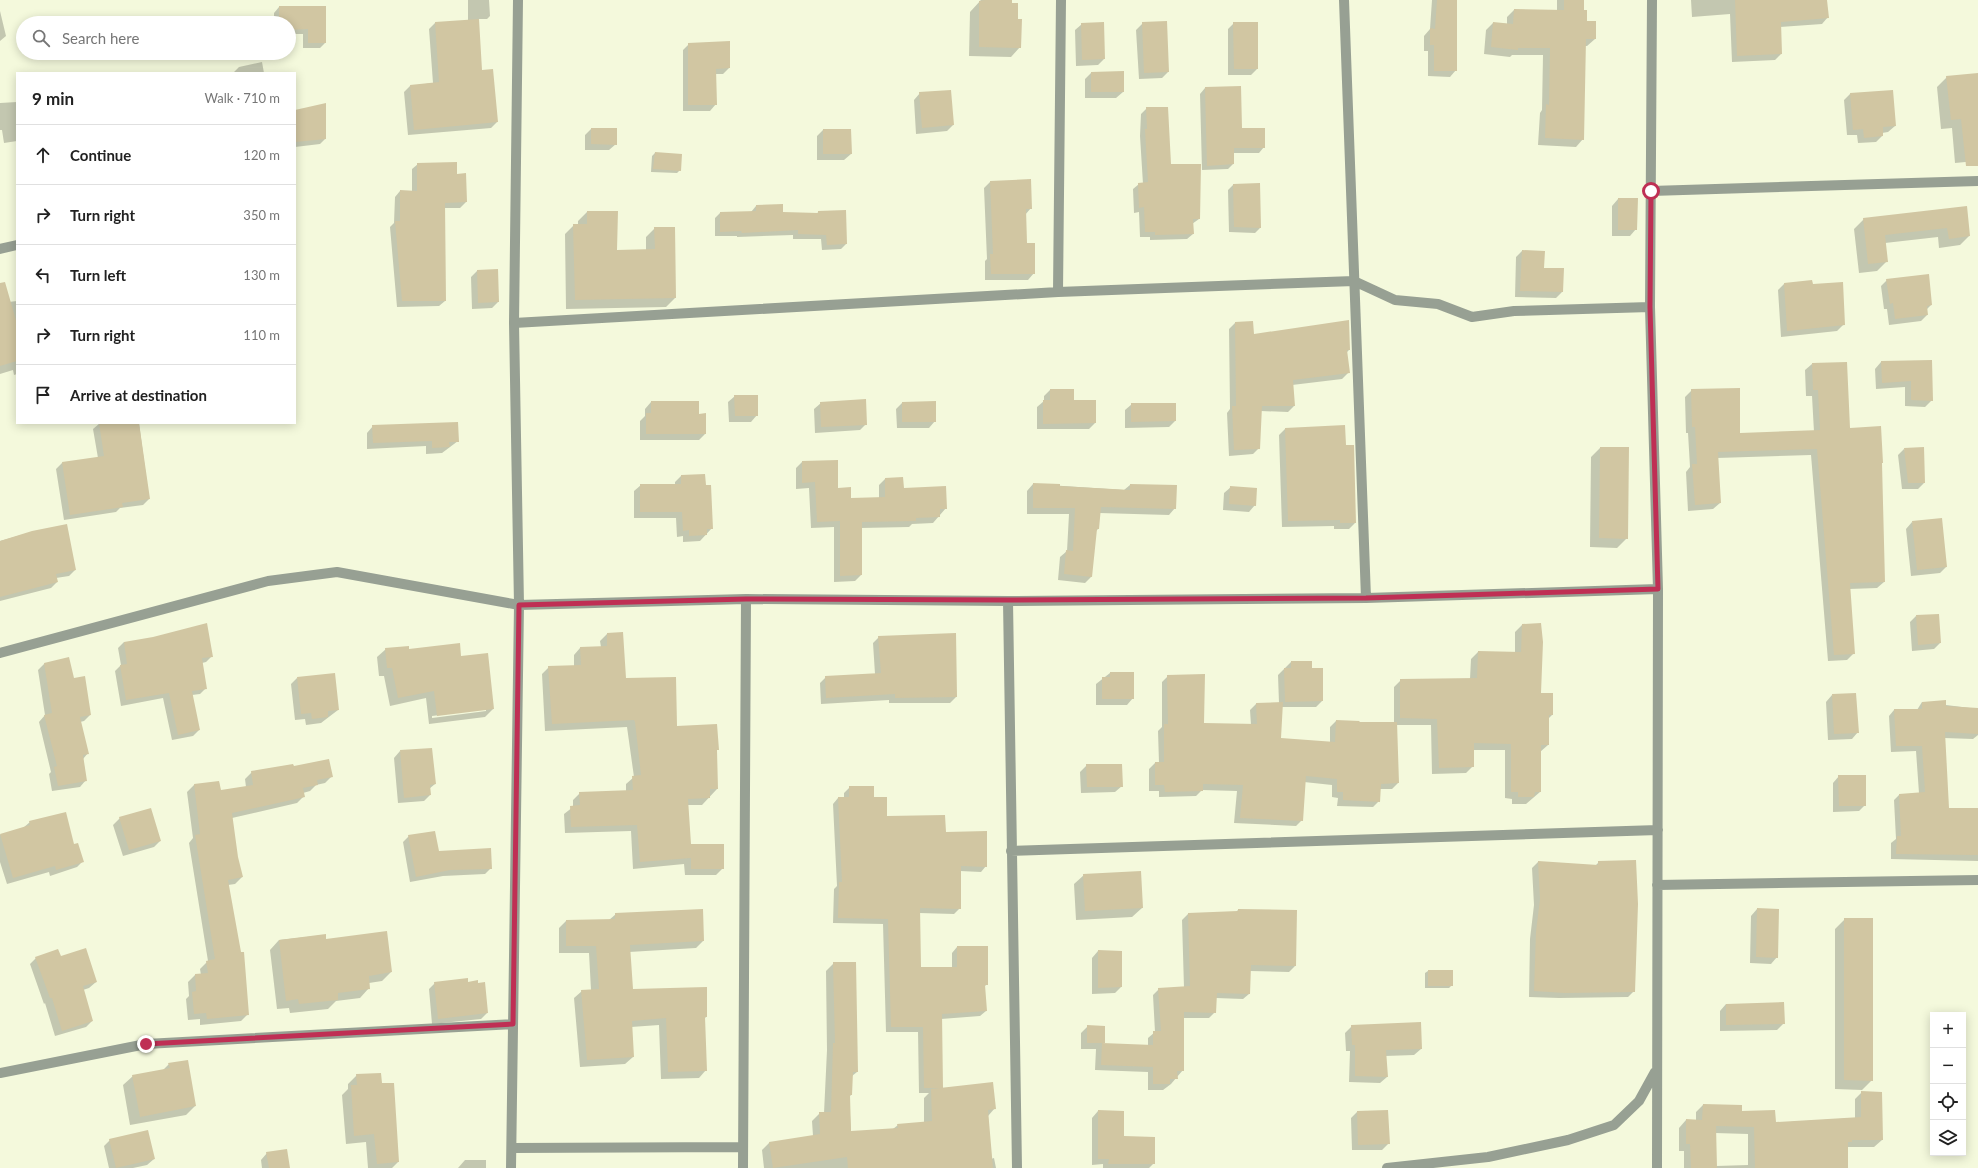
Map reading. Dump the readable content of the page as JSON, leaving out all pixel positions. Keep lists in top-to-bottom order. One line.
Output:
{"page":{"search":"Search here","heading":["9 min","Walk · 710 m"],"list":[["Continue","120 m"],["Turn right","350 m"],["Turn left","130 m"],["Turn right","110 m"],"Arrive at destination"],"map_buttons":["+","−"]}}
